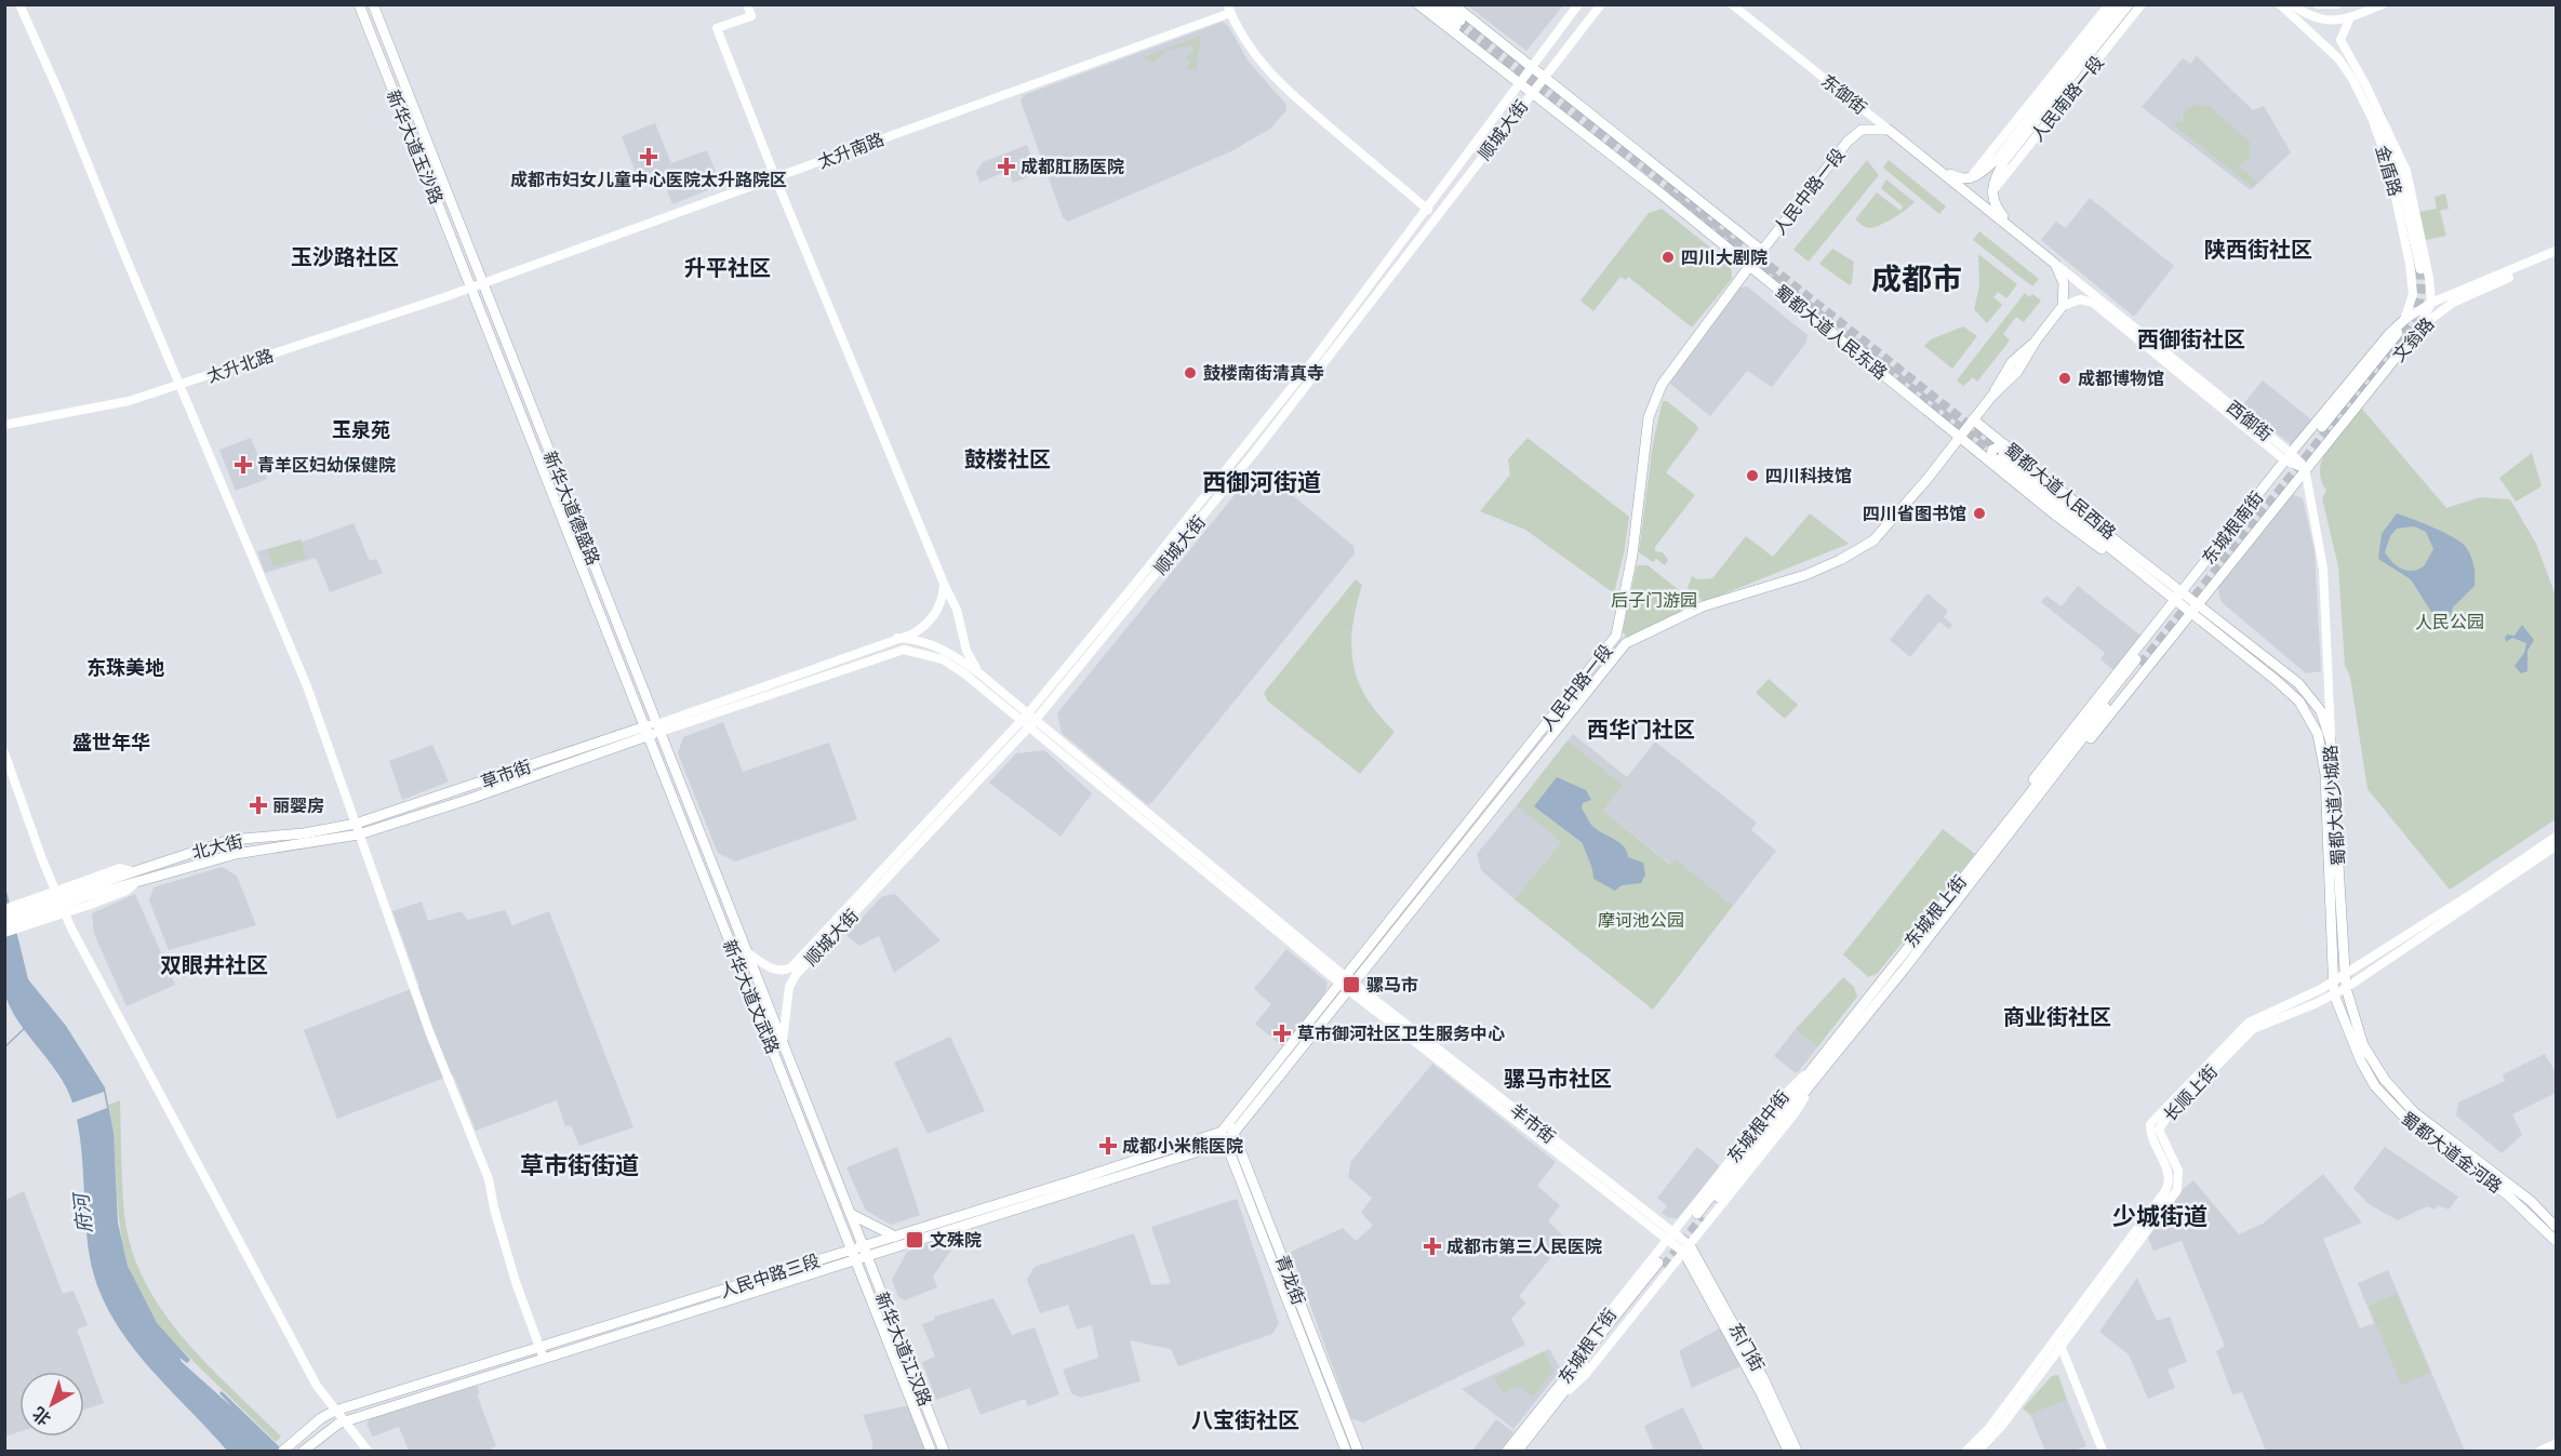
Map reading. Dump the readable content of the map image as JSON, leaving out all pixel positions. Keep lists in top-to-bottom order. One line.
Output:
{"streets":{"main road":["东御街","人民南路一段","顺城大街","新华大道玉沙路","太升南路","金盾路","人民中路一段","蜀都大道人民东路","文翁路","太升北路","西御街","蜀都大道人民西路","新华大道德盛路","东城根南街","草市街","蜀都大道少城路","北大街","东城根上街","新华大道文武路","长顺上街","羊市街","东城根中街","蜀都大道金河路","人民中路三段","青龙街","东城根下街","东门街","新华大道江汉路"]},"crossings":[["东御街","人民中路一段"],["东御街","西御街"],["顺城大街","蜀都大道人民东路"],["顺城大街","新华大道文武路"],["顺城大街","羊市街"],["新华大道玉沙路","太升南路"],["新华大道玉沙路","太升北路"],["新华大道玉沙路","新华大道德盛路"],["太升南路","太升北路"],["太升南路","新华大道德盛路"],["金盾路","文翁路"],["人民中路一段","蜀都大道人民东路"],["人民中路一段","西御街"],["人民中路一段","蜀都大道人民西路"],["人民中路一段","羊市街"],["人民中路一段","青龙街"],["蜀都大道人民东路","蜀都大道人民西路"],["文翁路","西御街"],["文翁路","东城根南街"],["太升北路","新华大道德盛路"],["西御街","东城根南街"],["蜀都大道人民西路","东城根南街"],["蜀都大道人民西路","蜀都大道少城路"],["蜀都大道人民西路","东城根上街"],["新华大道德盛路","草市街"],["新华大道德盛路","新华大道文武路"],["东城根南街","蜀都大道少城路"],["东城根南街","东城根上街"],["草市街","北大街"],["草市街","新华大道文武路"],["蜀都大道少城路","东城根上街"],["蜀都大道少城路","长顺上街"],["蜀都大道少城路","蜀都大道金河路"],["东城根上街","东城根中街"],["新华大道文武路","人民中路三段"],["新华大道文武路","新华大道江汉路"],["长顺上街","蜀都大道金河路"],["羊市街","东城根中街"],["羊市街","东城根下街"],["羊市街","东门街"],["东城根中街","东城根下街"],["东城根中街","东门街"],["人民中路三段","青龙街"],["人民中路三段","新华大道江汉路"],["东城根下街","东门街"]],"districts":["陕西街社区","玉沙路社区","升平社区","成都市","西御街社区","玉泉苑","鼓楼社区","西御河街道","东珠美地","西华门社区","盛世年华","双眼井社区","商业街社区","骡马市社区","草市街街道","少城街道","八宝街社区"],"water":["府河"],"parks":["后子门游园","人民公园","摩诃池公园"],"places":{"health":["成都市妇女儿童中心医院太升路院区","成都肛肠医院","青羊区妇幼保健院","丽婴房","草市御河社区卫生服务中心","成都小米熊医院","成都市第三人民医院"],"other":["四川大剧院","鼓楼南街清真寺","成都博物馆","四川科技馆","四川省图书馆"],"transit":["骡马市","文殊院"]},"north":"bottom left"}
